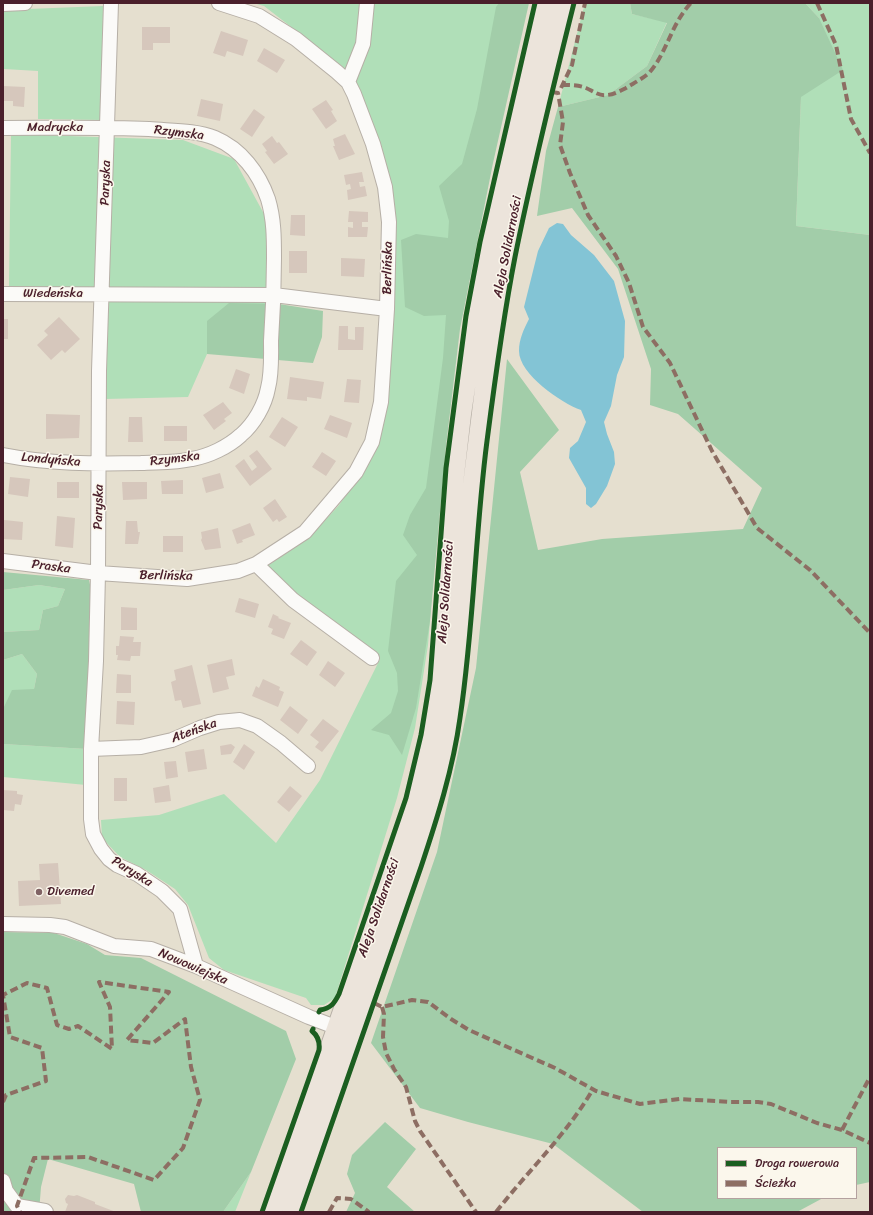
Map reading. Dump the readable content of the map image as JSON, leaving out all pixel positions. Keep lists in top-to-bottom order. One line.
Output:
{"streets":{"main road":["Aleja Solidarności"],"street":["Madrycka","Rzymska","Paryska","Berlińska","Wiedeńska","Londyńska","Praska","Ateńska","Nowowiejska"]},"crossings":[["Madrycka","Rzymska"],["Madrycka","Paryska"],["Rzymska","Paryska"],["Rzymska","Londyńska"],["Paryska","Berlińska"],["Paryska","Wiedeńska"],["Paryska","Londyńska"],["Paryska","Praska"],["Paryska","Ateńska"],["Paryska","Nowowiejska"],["Aleja Solidarności","Nowowiejska"],["Berlińska","Praska"]],"places":["Divemed"],"legend":["Droga rowerowa","Ścieżka"]}
